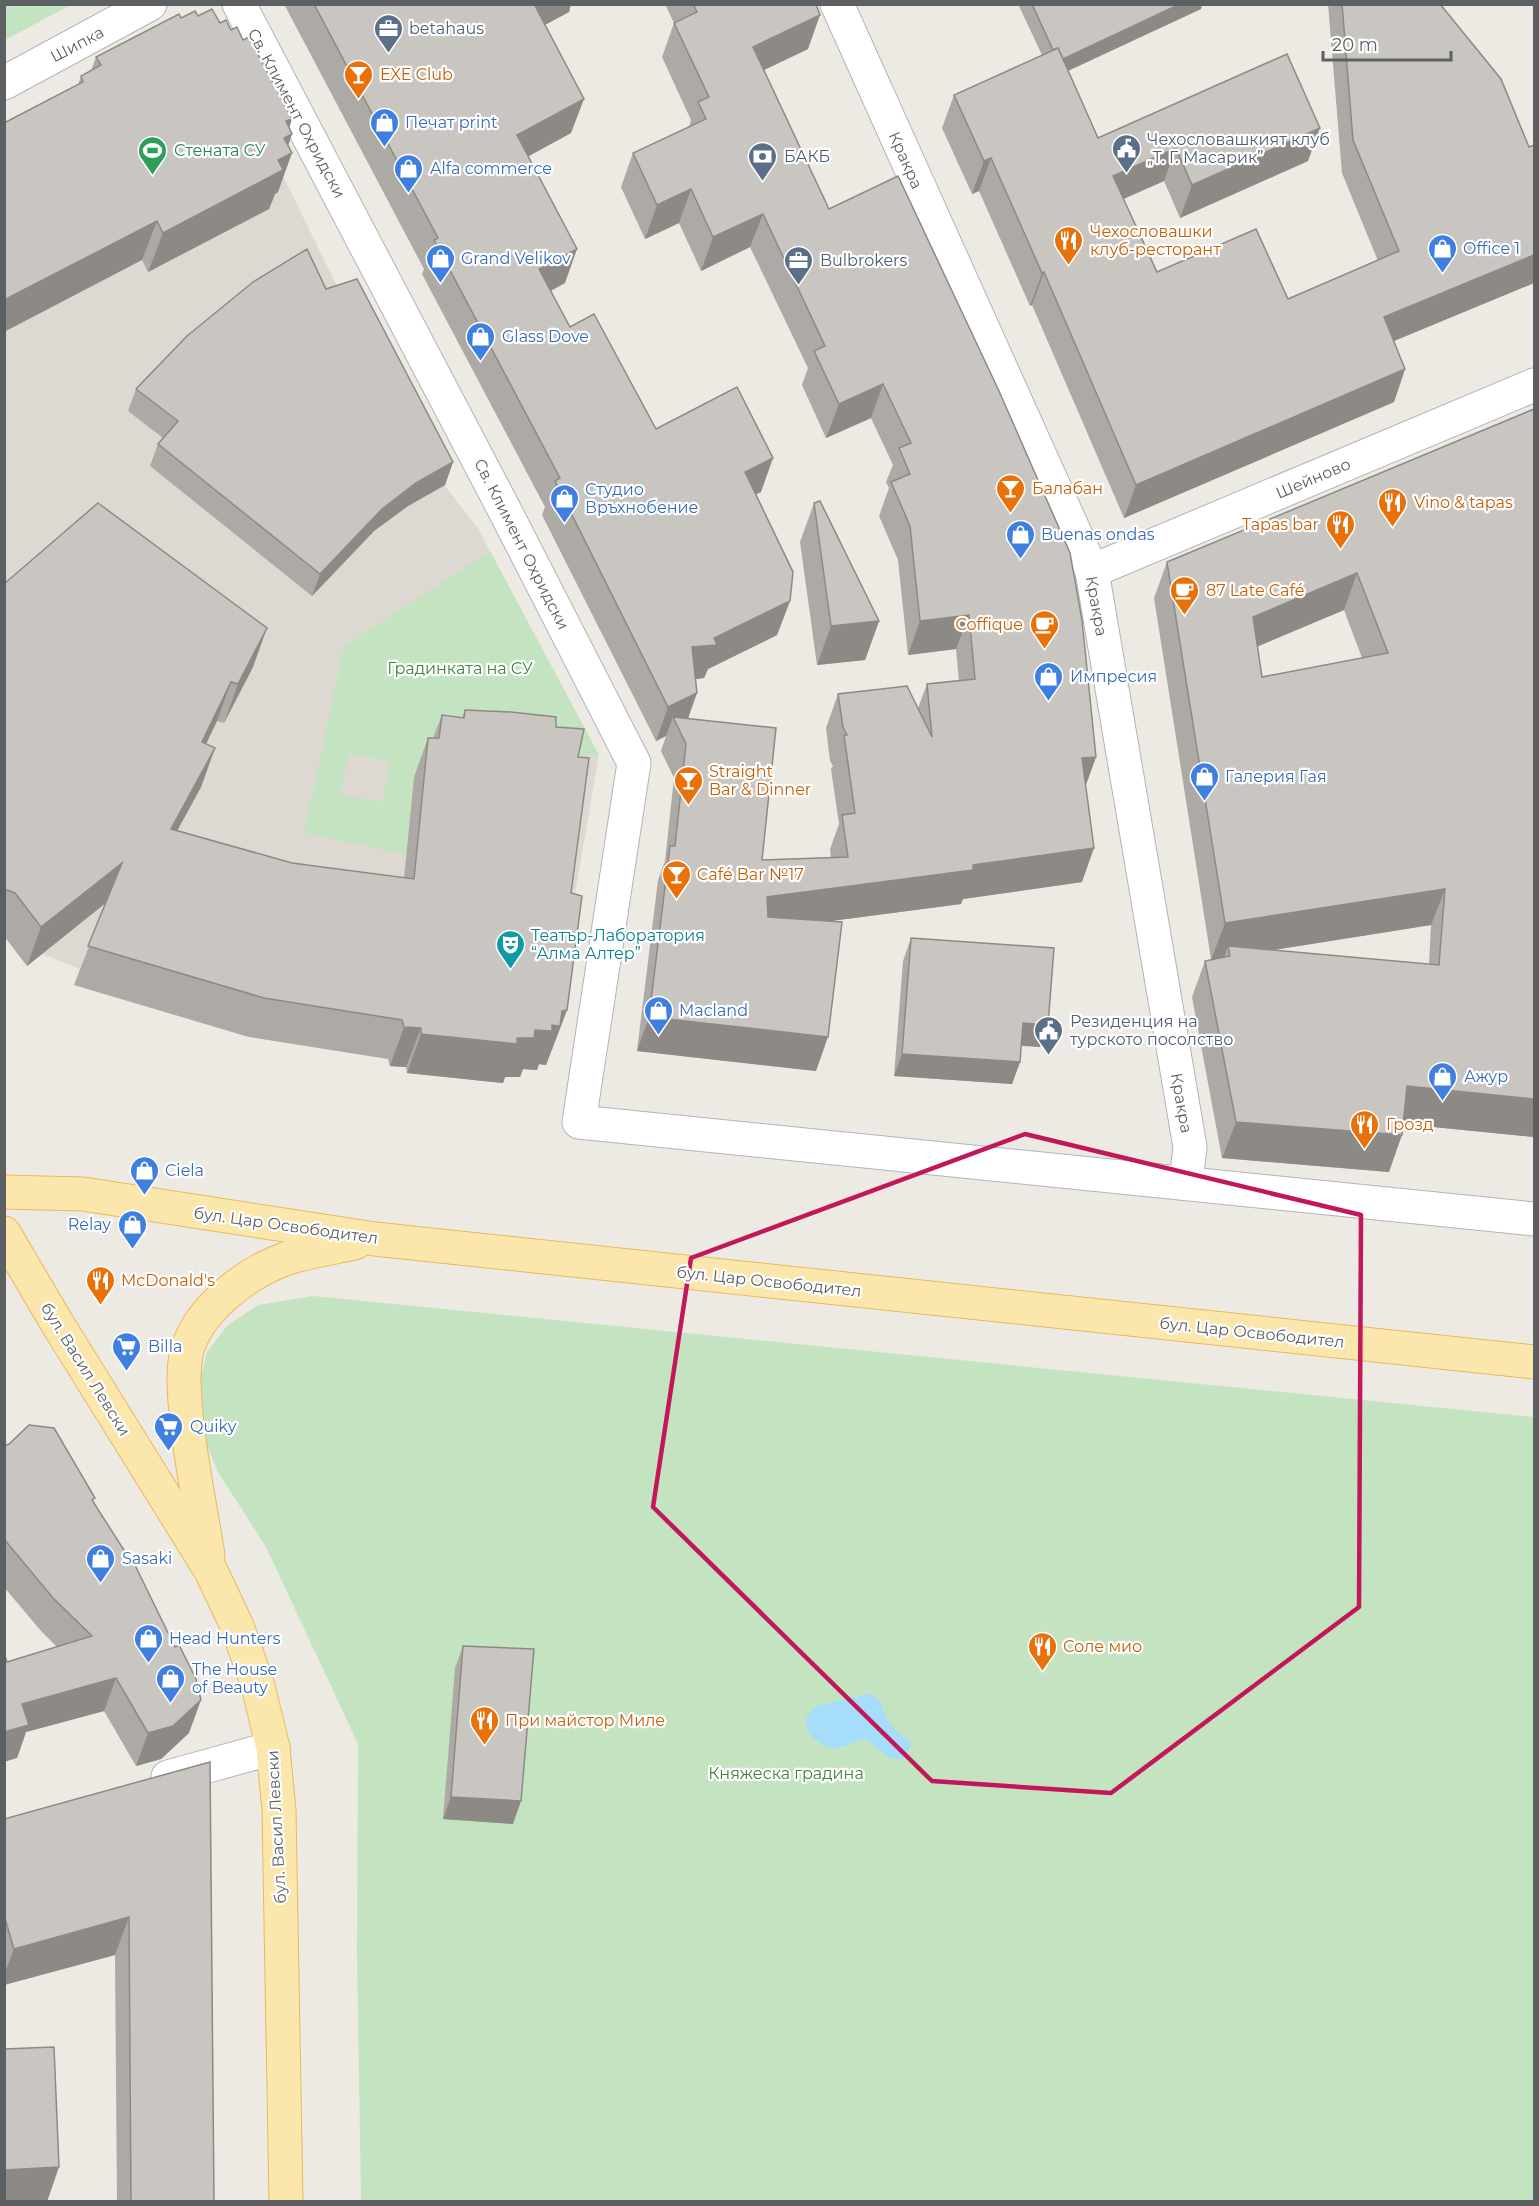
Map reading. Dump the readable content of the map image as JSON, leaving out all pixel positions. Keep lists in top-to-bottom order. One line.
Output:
{"streets":{"main road":["бул. Цар Освободител","бул. Васил Левски"],"street":["Шипка","Св. Климент Охридски","Кракра","Шейново"]},"crossings":[["Св. Климент Охридски","Кракра"],["Кракра","Шейново"]],"parks":["Градинката на СУ","Княжеска градина"],"places":{"office":["betahaus","Bulbrokers"],"bar":["EXE Club","Балабан","Straight Bar & Dinner","Café Bar №17"],"shop":["Печат print","Alfa commerce","Office 1","Grand Velikov","Glass Dove","Студио Връхнобение","Buenas ondas","Импресия","Галерия Гая","Macland","Ажур","Ciela","Relay","Sasaki","Head Hunters","The House of Beauty"],"public building":["Чехословашкият клуб „Т. Г. Масарик”","Резиденция на турското посолство"],"sports":["Стената СУ"],"bank":["БАКБ"],"restaurant":["Чехословашки клуб-ресторант","Vino & tapas","Tapas bar","Грозд","McDonald's","Соле мио","При майстор Миле"],"cafe":["87 Late Café","Coffique"],"theatre":["Театър-Лаборатория “Алма Алтер”"],"supermarket":["Billa","Quiky"]},"scale_bar":"20 m"}
